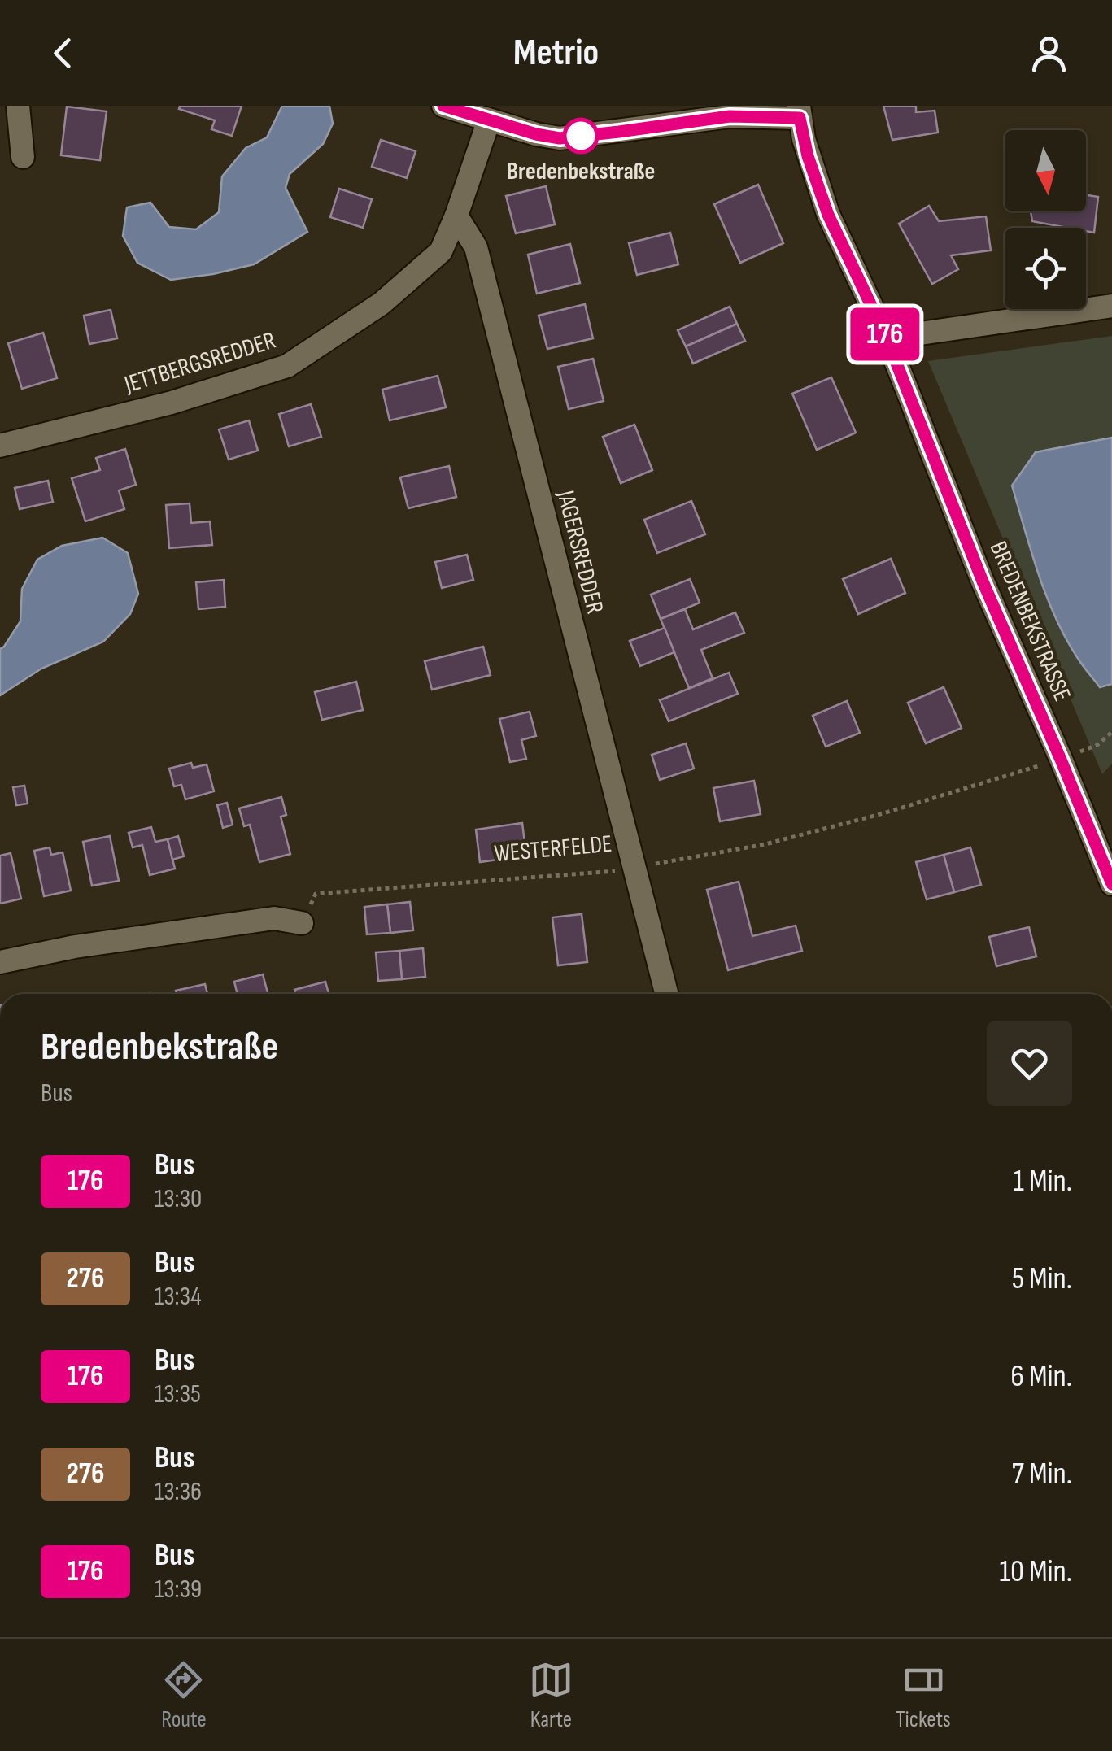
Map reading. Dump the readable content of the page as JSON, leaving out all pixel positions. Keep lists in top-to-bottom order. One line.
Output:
{"streets":{"street":["JETTBERGSREDDER","JAGERSREDDER","BREDENBEKSTRASSE"],"path":["WESTERFELDE"]},"crossings":[["JETTBERGSREDDER","JAGERSREDDER"],["JAGERSREDDER","WESTERFELDE"],["BREDENBEKSTRASSE","WESTERFELDE"]],"places":["Bredenbekstraße"],"lines":["bus line 176"],"north":"bottom","page":{"header":"Metrio","on_map":"176","heading":["Bredenbekstraße","Bus"],"list":[{"mark":"176","name":"Bus","note":"13:30","value":"1 Min."},{"mark":"276","name":"Bus","note":"13:34","value":"5 Min."},{"mark":"176","name":"Bus","note":"13:35","value":"6 Min."},{"mark":"276","name":"Bus","note":"13:36","value":"7 Min."},{"mark":"176","name":"Bus","note":"13:39","value":"10 Min."}],"tabs":["Route","Karte","Tickets"]}}
